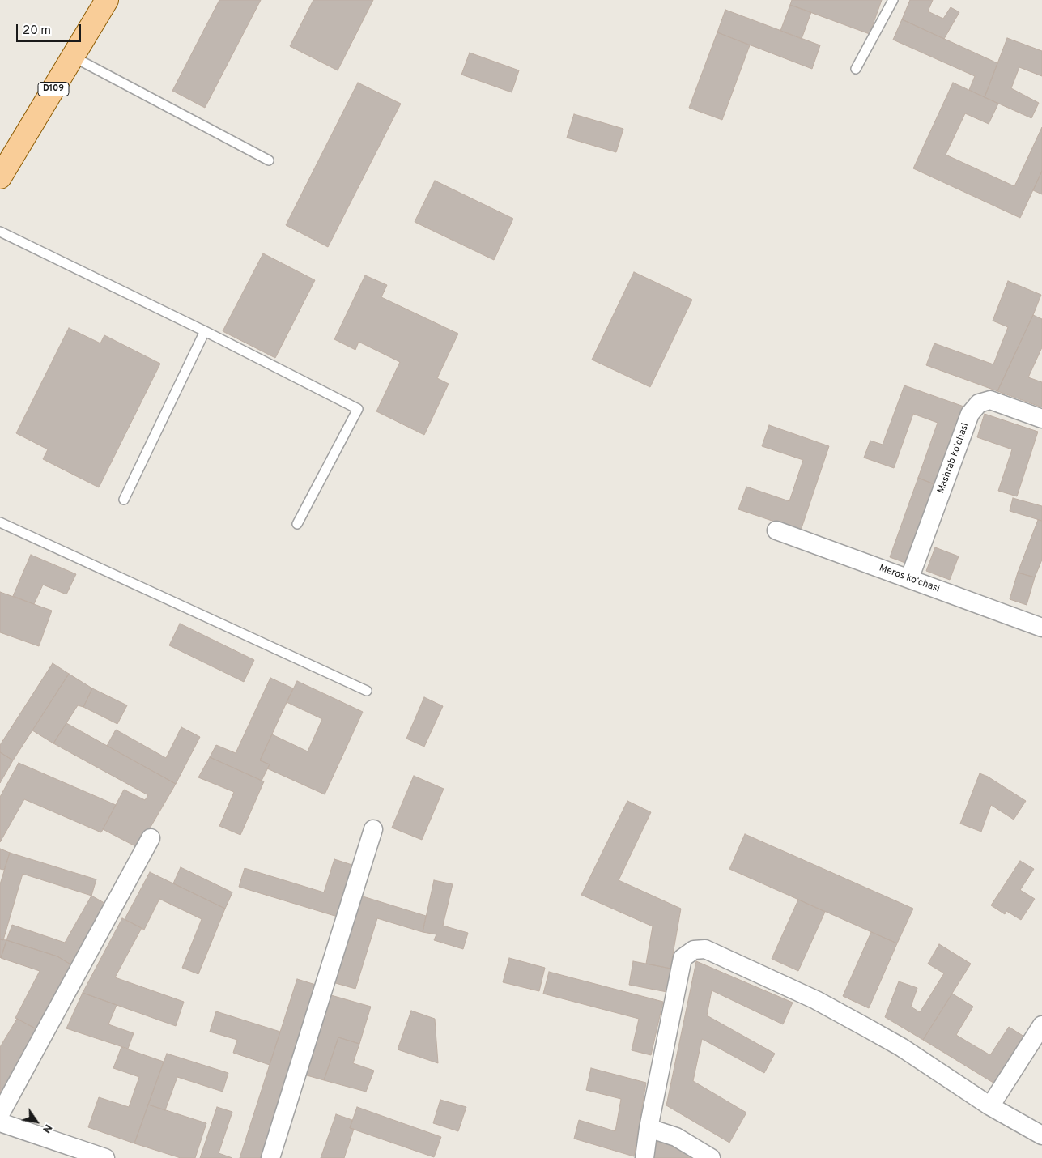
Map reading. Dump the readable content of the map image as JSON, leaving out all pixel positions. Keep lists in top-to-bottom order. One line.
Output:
{"streets":{"main road":["D109"],"street":["Mashrab koʻchasi","Meros koʻchasi"]},"crossings":[["Mashrab koʻchasi","Meros koʻchasi"]],"scale_bar":"20 m","north":"bottom right"}
